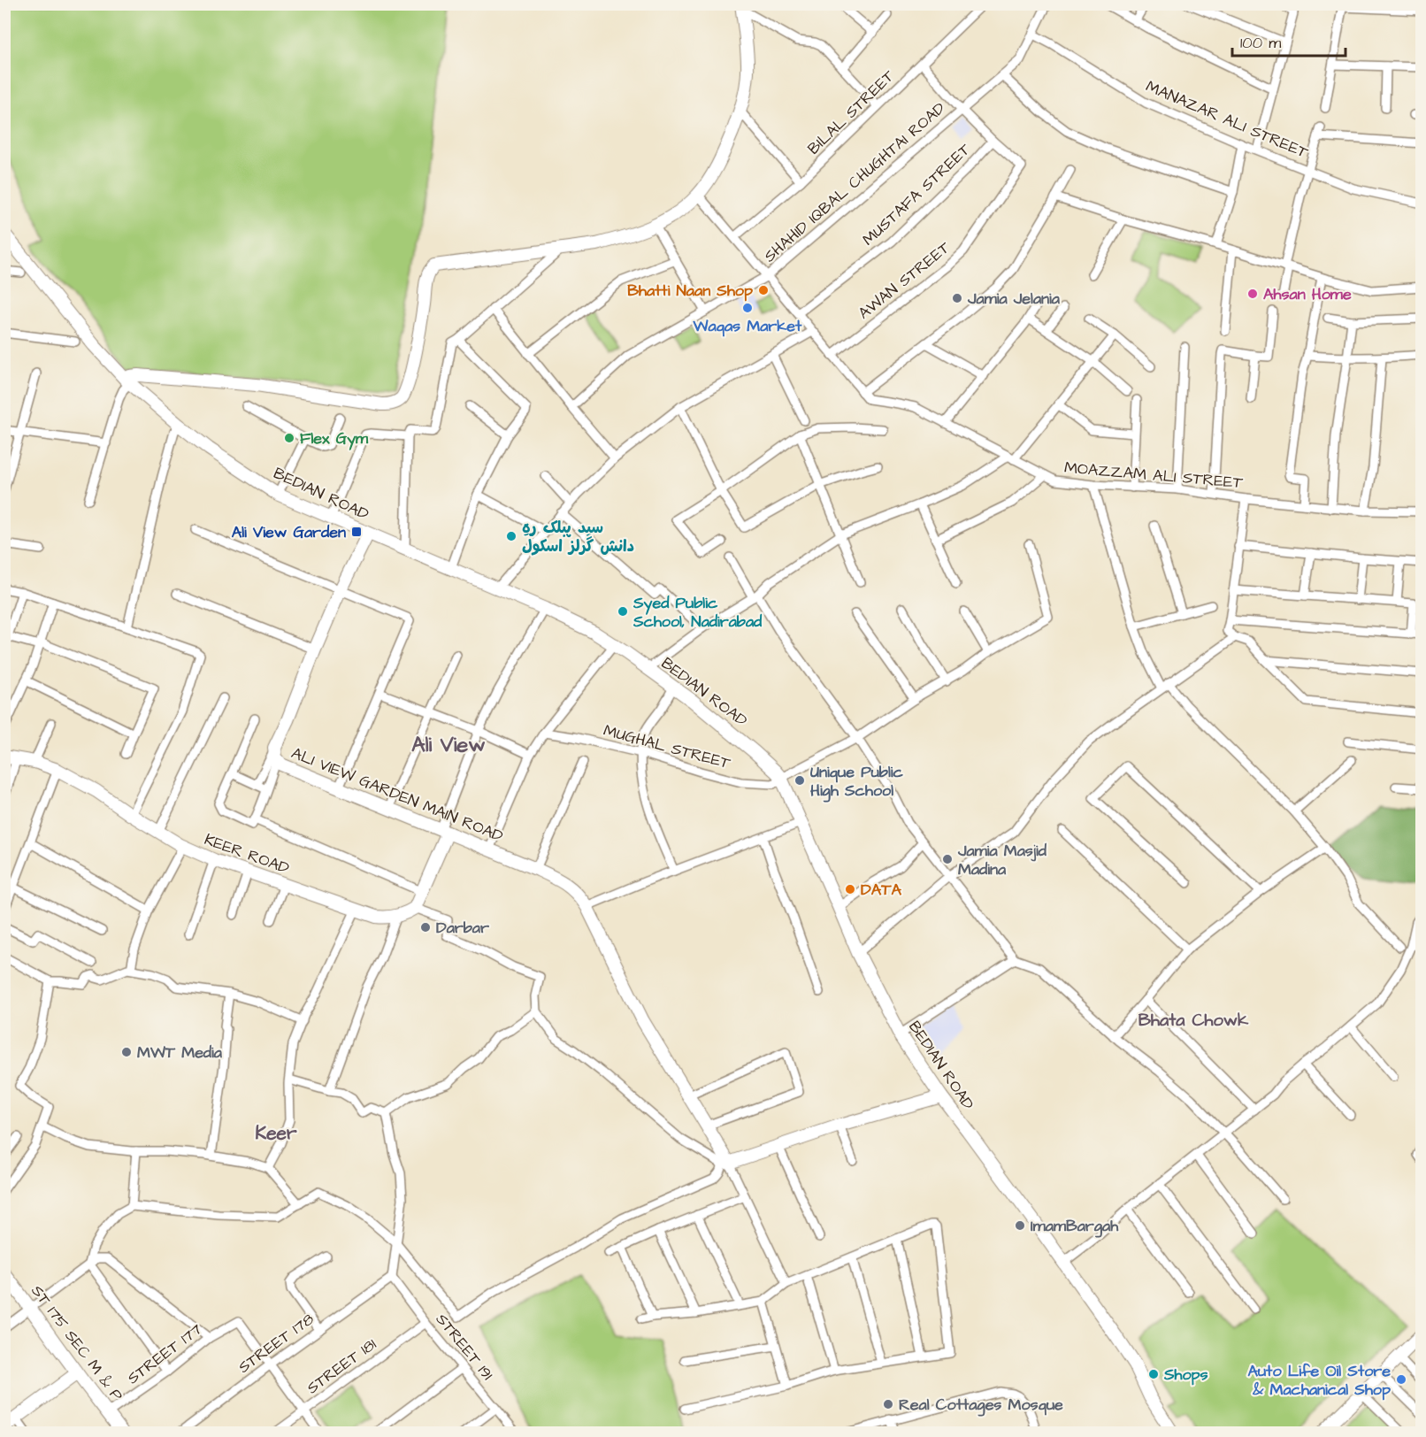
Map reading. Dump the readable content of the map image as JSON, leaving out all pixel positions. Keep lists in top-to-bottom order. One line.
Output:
{"streets":{"street":["BILAL STREET","MANAZAR ALI STREET","SHAHID IQBAL CHUGHTAI ROAD","MUSTAFA STREET","AWAN STREET","MOAZZAM ALI STREET","BEDIAN ROAD","MUGHAL STREET","ALI VIEW GARDEN MAIN ROAD","KEER ROAD","ST 175 SEC M & P","STREET 178","STREET 191","STREET 177","STREET 181"]},"crossings":[["BILAL STREET","SHAHID IQBAL CHUGHTAI ROAD"],["BILAL STREET","MUSTAFA STREET"],["MANAZAR ALI STREET","SHAHID IQBAL CHUGHTAI ROAD"],["SHAHID IQBAL CHUGHTAI ROAD","MUSTAFA STREET"],["SHAHID IQBAL CHUGHTAI ROAD","MOAZZAM ALI STREET"],["MUSTAFA STREET","AWAN STREET"],["MUSTAFA STREET","MOAZZAM ALI STREET"],["AWAN STREET","MOAZZAM ALI STREET"],["BEDIAN ROAD","MUGHAL STREET"],["BEDIAN ROAD","ALI VIEW GARDEN MAIN ROAD"],["ST 175 SEC M & P","STREET 177"],["STREET 178","STREET 191"],["STREET 178","STREET 177"],["STREET 191","STREET 181"]],"districts":["Ali View","Bhata Chowk","Keer"],"places":{"other":["Bhatti Naan Shop","Ahsan Home","Jamia Jelania","Waqas Market","Flex Gym","سید پبلک رہِ دانش گرلز اسکول","Syed Public School, Nadirabad","Unique Public High School","Jamia Masjid Madina","DATA","Darbar","MWT Media","ImamBargah","Shops","Auto Life Oil Store & Machanical Shop","Real Cottages Mosque"],"transit":["Ali View Garden"]},"scale_bar":"100 m"}
